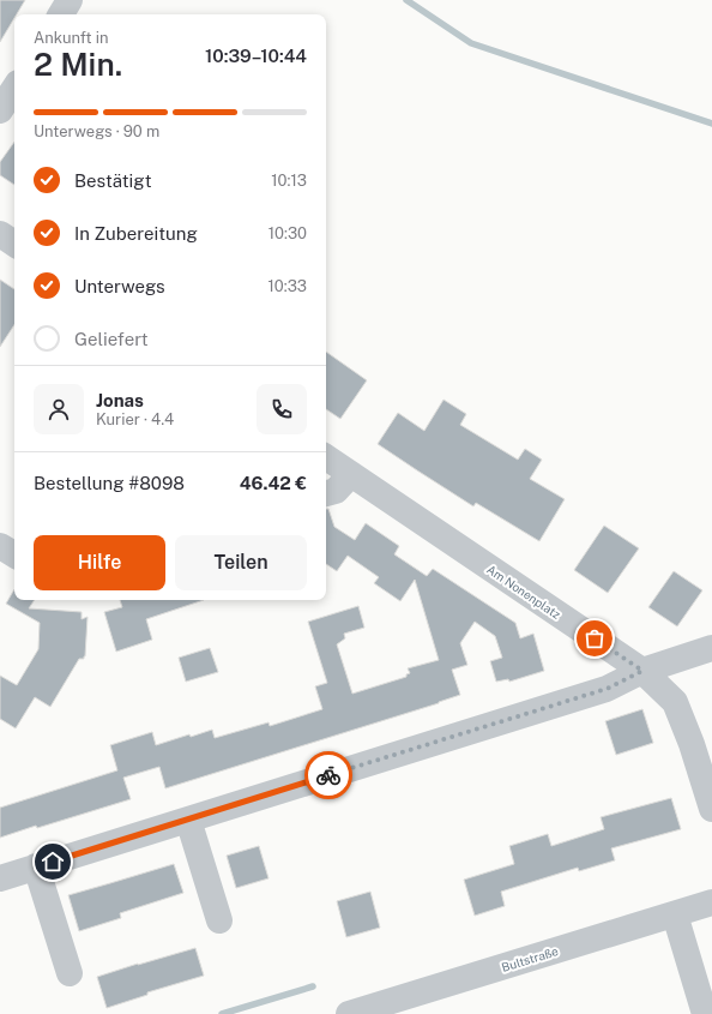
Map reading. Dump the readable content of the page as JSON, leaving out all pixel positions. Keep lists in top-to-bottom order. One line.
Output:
{"streets":{"street":["Am Nonenplatz","Bultstraße"]},"page":{"heading":["2 Min.","Ankunft in","10:39–10:44"],"panel":["Jonas","Kurier · 4.4","Bestellung #8098","46.42 €"],"bar":"Unterwegs · 90 m","list":[["Bestätigt","10:13"],["In Zubereitung","10:30"],["Unterwegs","10:33"],"Geliefert"],"buttons":["Hilfe","Teilen"]}}
